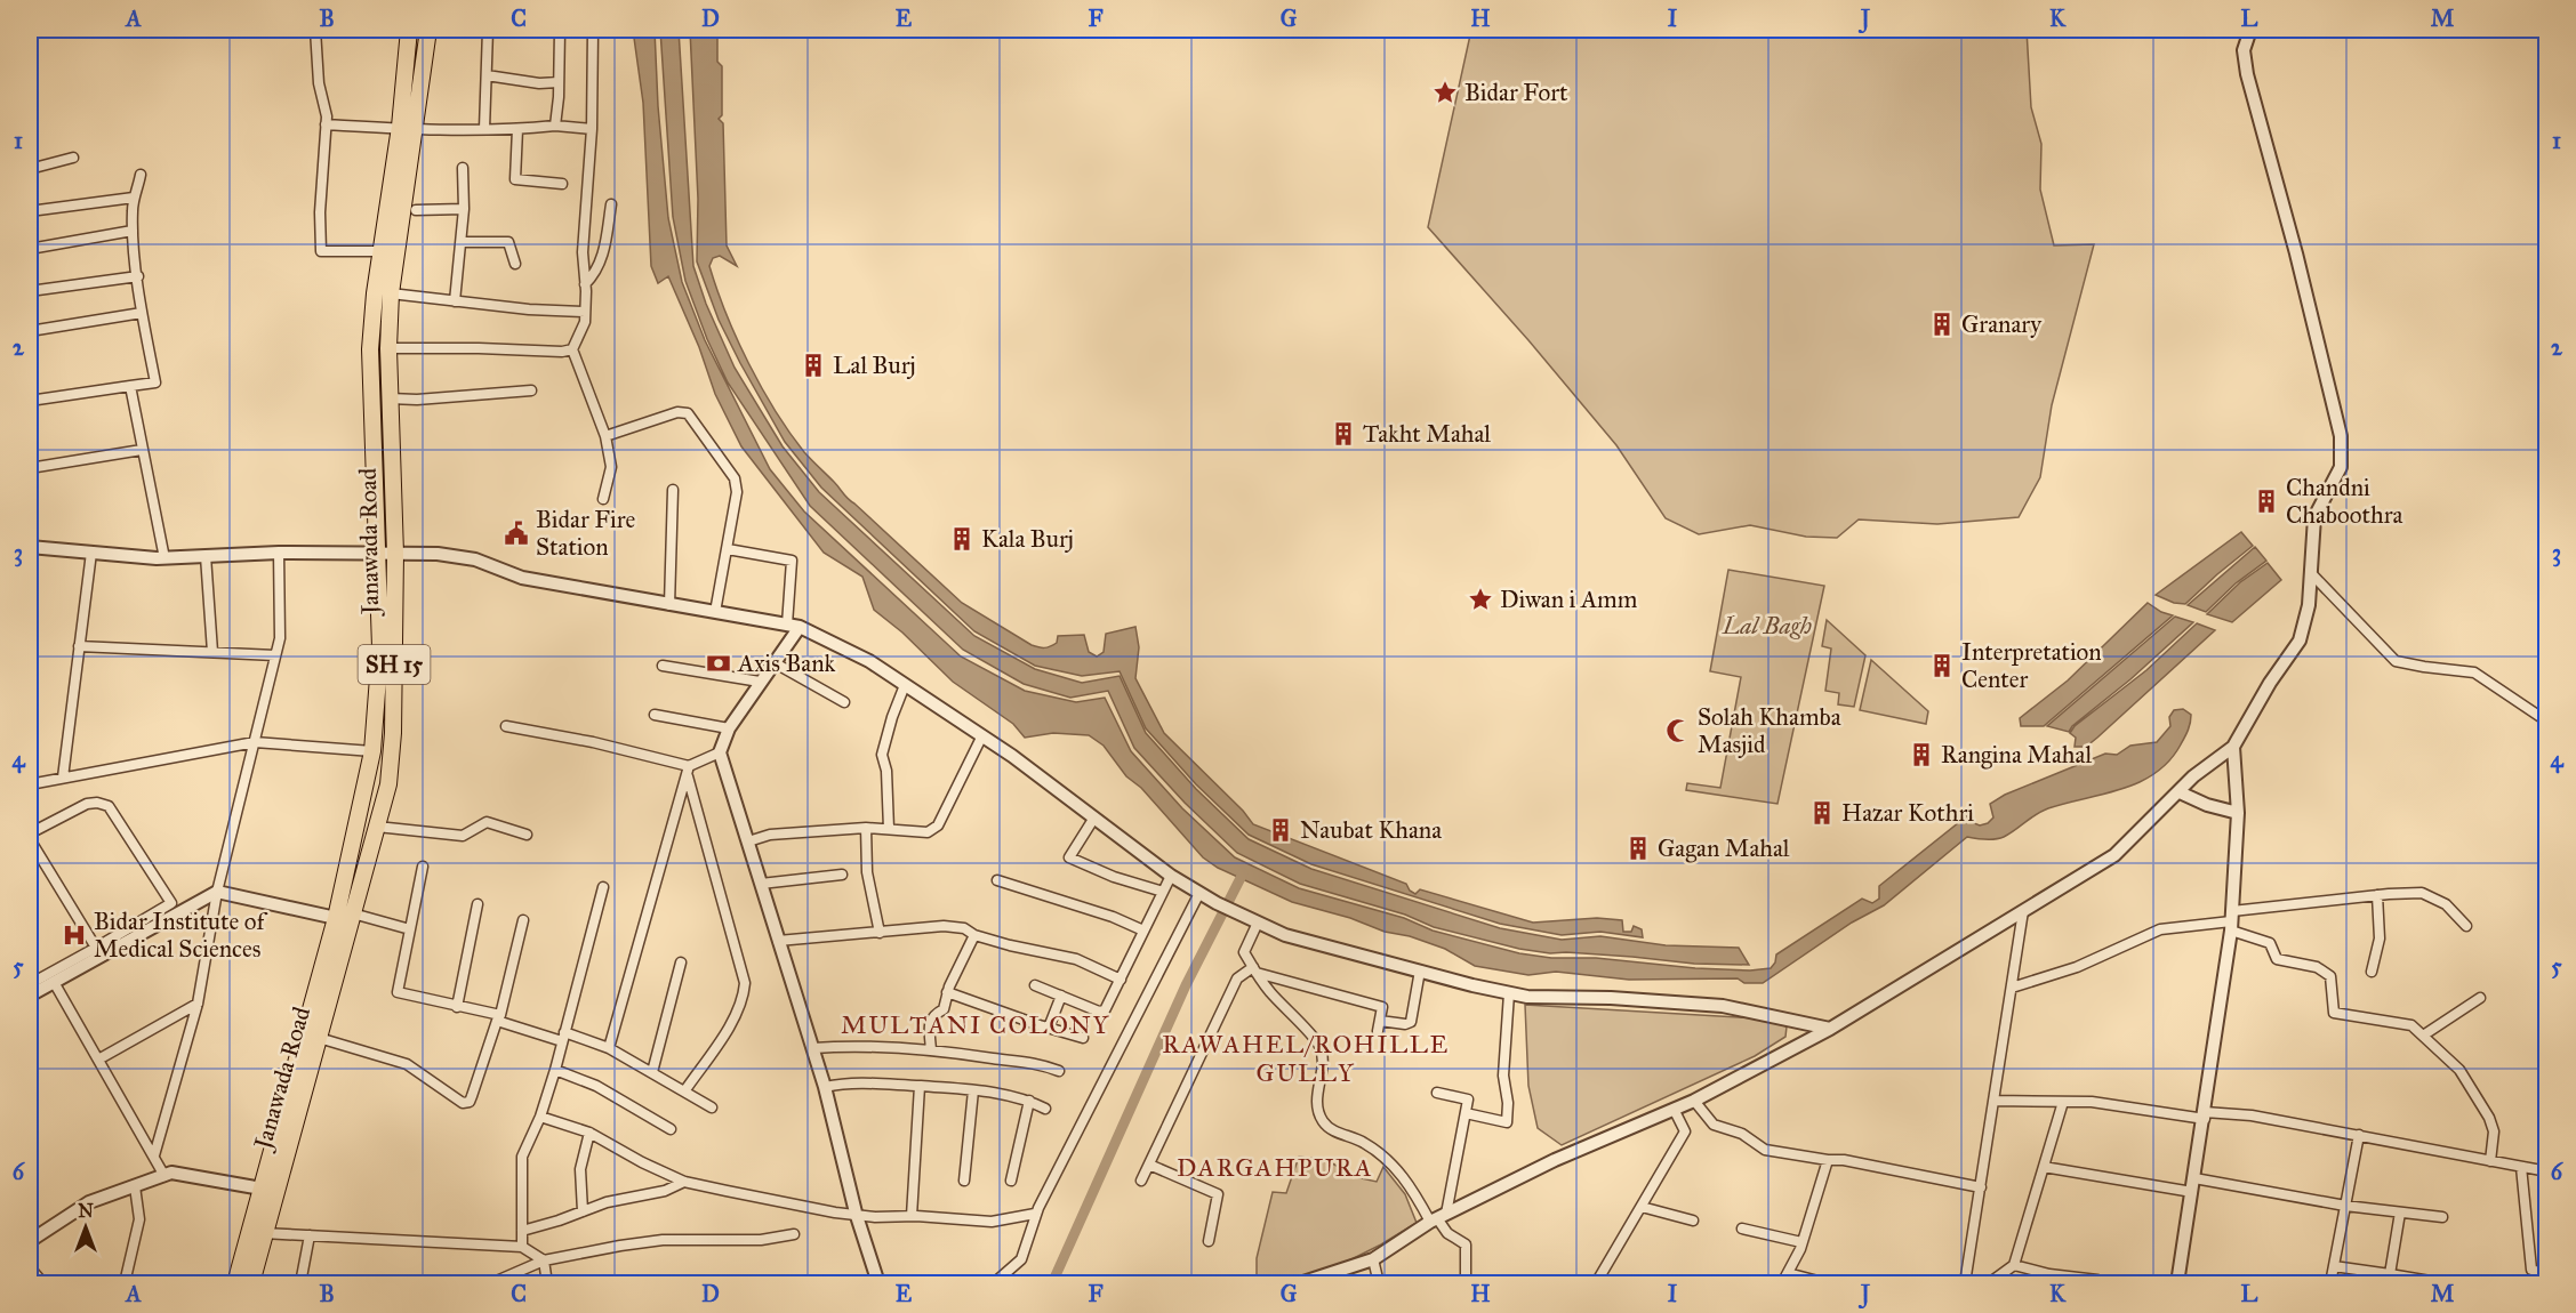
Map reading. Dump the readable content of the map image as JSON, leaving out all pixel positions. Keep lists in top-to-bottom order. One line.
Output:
{"streets":{"main road":["Janawada Road","SH 15"]},"districts":["MULTANI COLONY","RAWAHEL/ROHILLE GULLY","DARGAHPURA"],"parks":["Lal Bagh"],"places":{"place":["Bidar Fort","Diwan i Amm"],"building":["Granary","Lal Burj","Takht Mahal","Chandni Chaboothra","Kala Burj","Interpretation Center","Rangina Mahal","Hazar Kothri","Naubat Khana","Gagan Mahal"],"public building":["Bidar Fire Station"],"bank":["Axis Bank"],"mosque":["Solah Khamba Masjid"],"hospital":["Bidar Institute of Medical Sciences"]},"north":"top","grid":{"columns":["A","B","C","D","E","F","G","H","I","J","K","L","M"],"rows":["1","2","3","4","5","6"]}}
